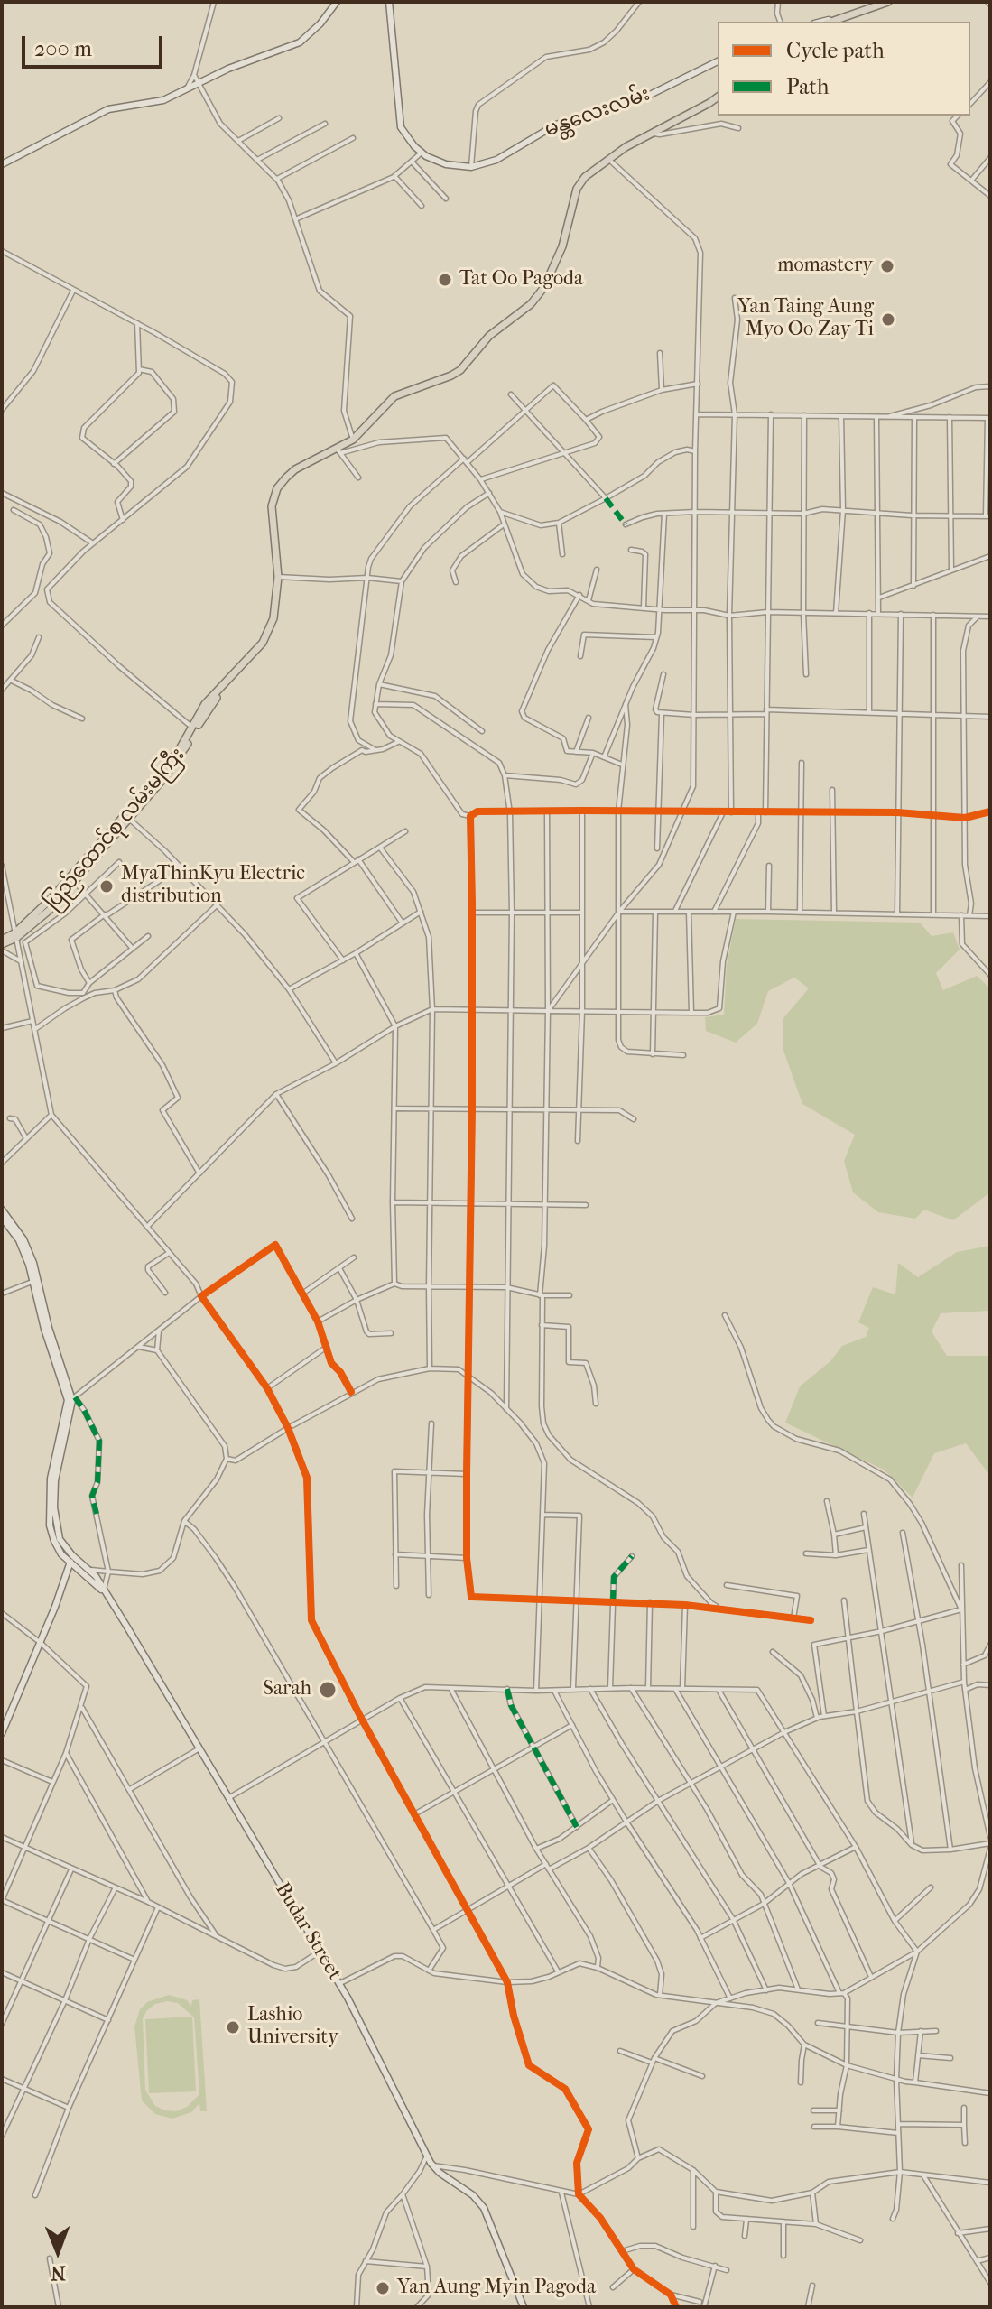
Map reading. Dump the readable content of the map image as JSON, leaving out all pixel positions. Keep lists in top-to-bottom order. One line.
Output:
{"streets":{"main road":["မန္တလေးလမ်း","ပြည်ထောင်စု လမ်းမကြီး","Budar Street"]},"places":["momastery","Tat Oo Pagoda","Yan Taing Aung Myo Oo Zay Ti","MyaThinKyu Electric distribution","Sarah","Lashio University","Yan Aung Myin Pagoda"],"legend":["Cycle path","Path"],"scale_bar":"200 m","north":"bottom"}
